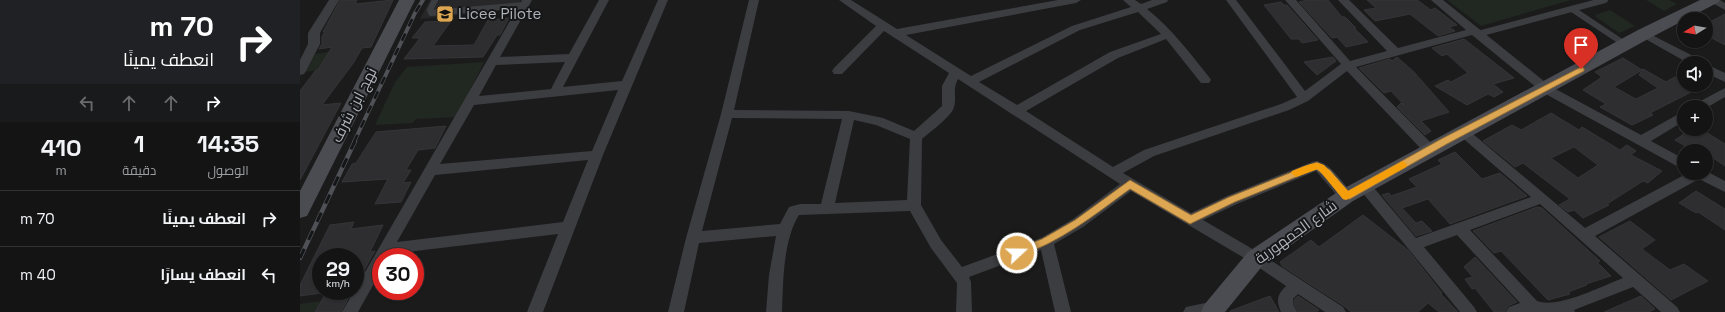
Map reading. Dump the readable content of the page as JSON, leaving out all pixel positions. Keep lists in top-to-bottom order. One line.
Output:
{"streets":{"main road":["نهج ابن شرف","شارع الجمهورية"]},"places":{"school or university":["Licee Pilote"]},"north":"left","page":{"turn":["70 m","انعطف يمينًا"],"map_buttons":["+","−"],"eta":["14:35","الوصول","1","دقيقة","410","m"],"list":[{"name":"انعطف يمينًا","value":"70 m"},{"name":"انعطف يسارًا","value":"40 m"}],"speed":"29 km/h","limit":"30"}}
